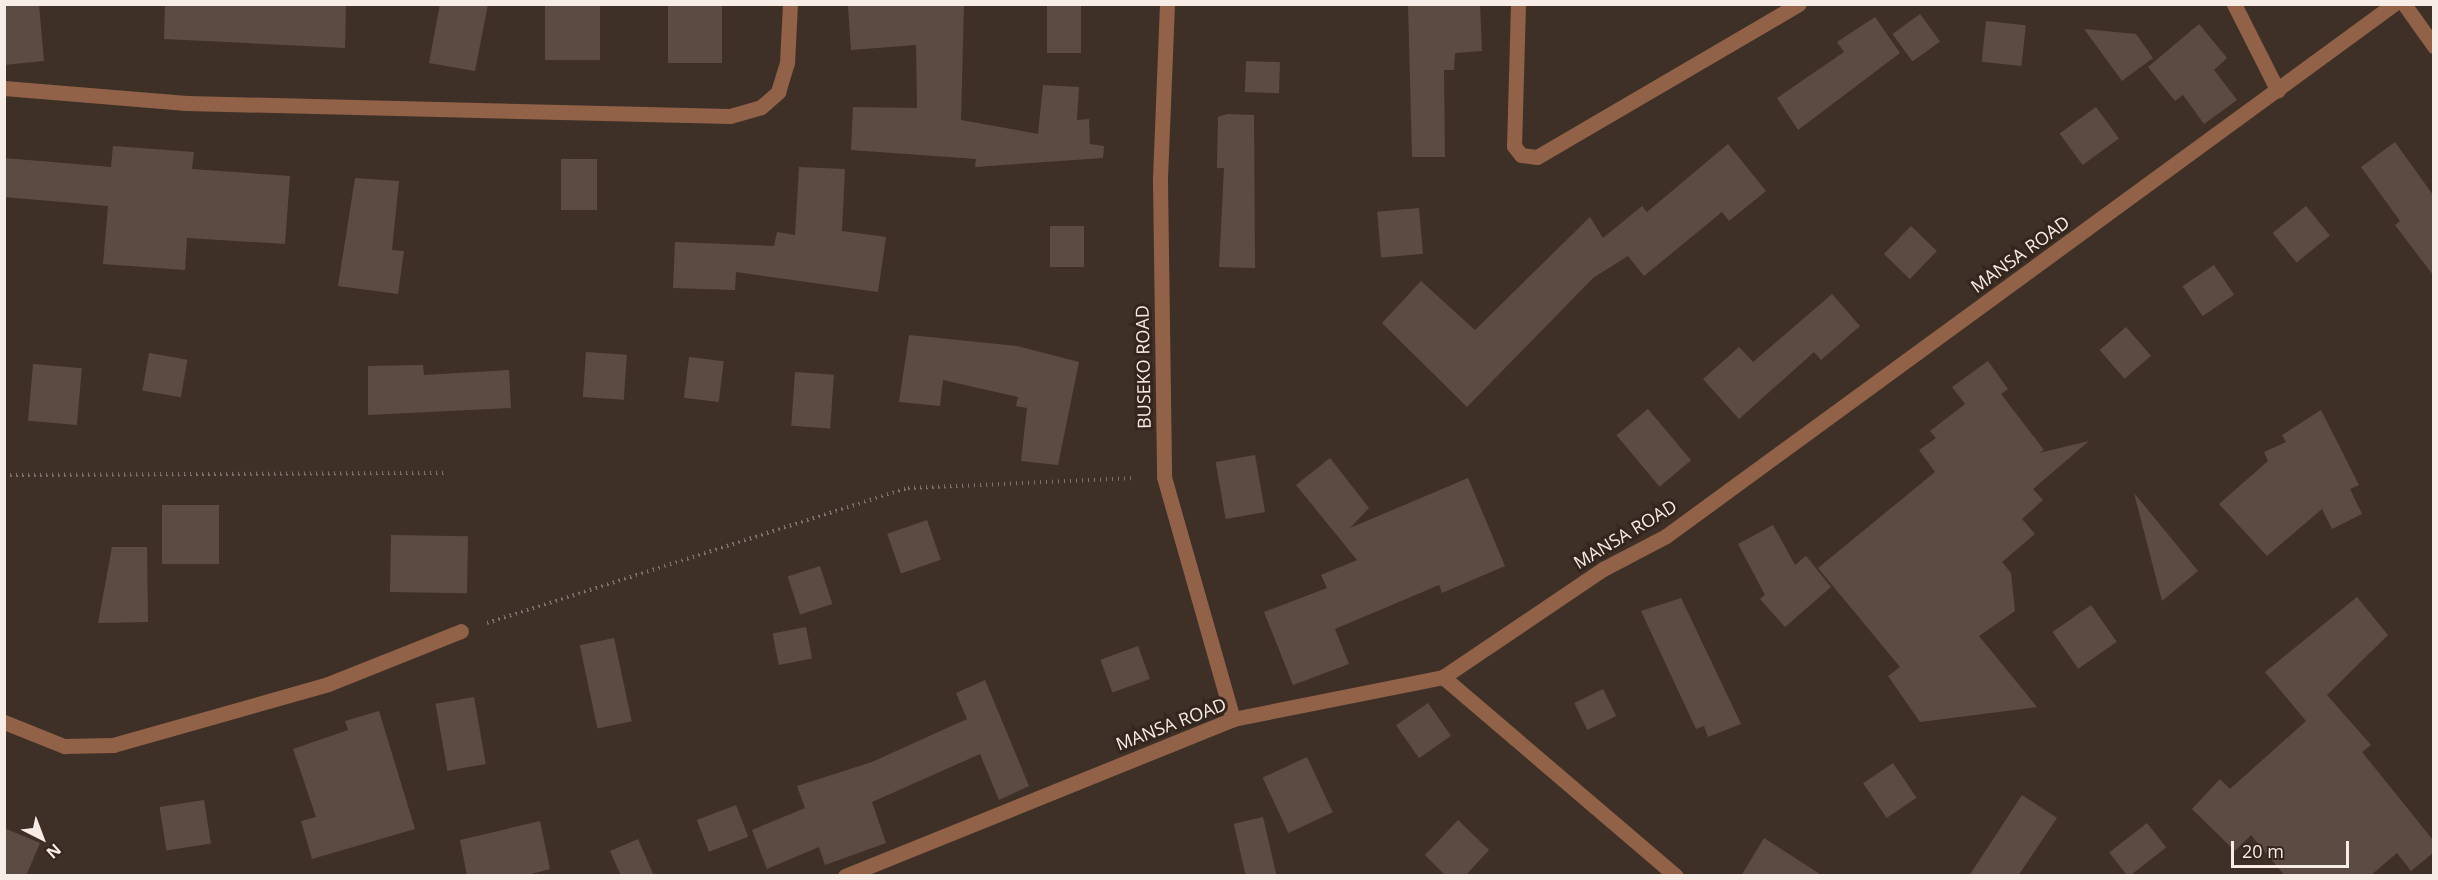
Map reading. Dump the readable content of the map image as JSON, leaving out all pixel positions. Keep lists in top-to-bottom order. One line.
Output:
{"streets":{"street":["MANSA ROAD","BUSEKO ROAD"]},"crossings":[["MANSA ROAD","BUSEKO ROAD"]],"scale_bar":"20 m","north":"bottom right"}
